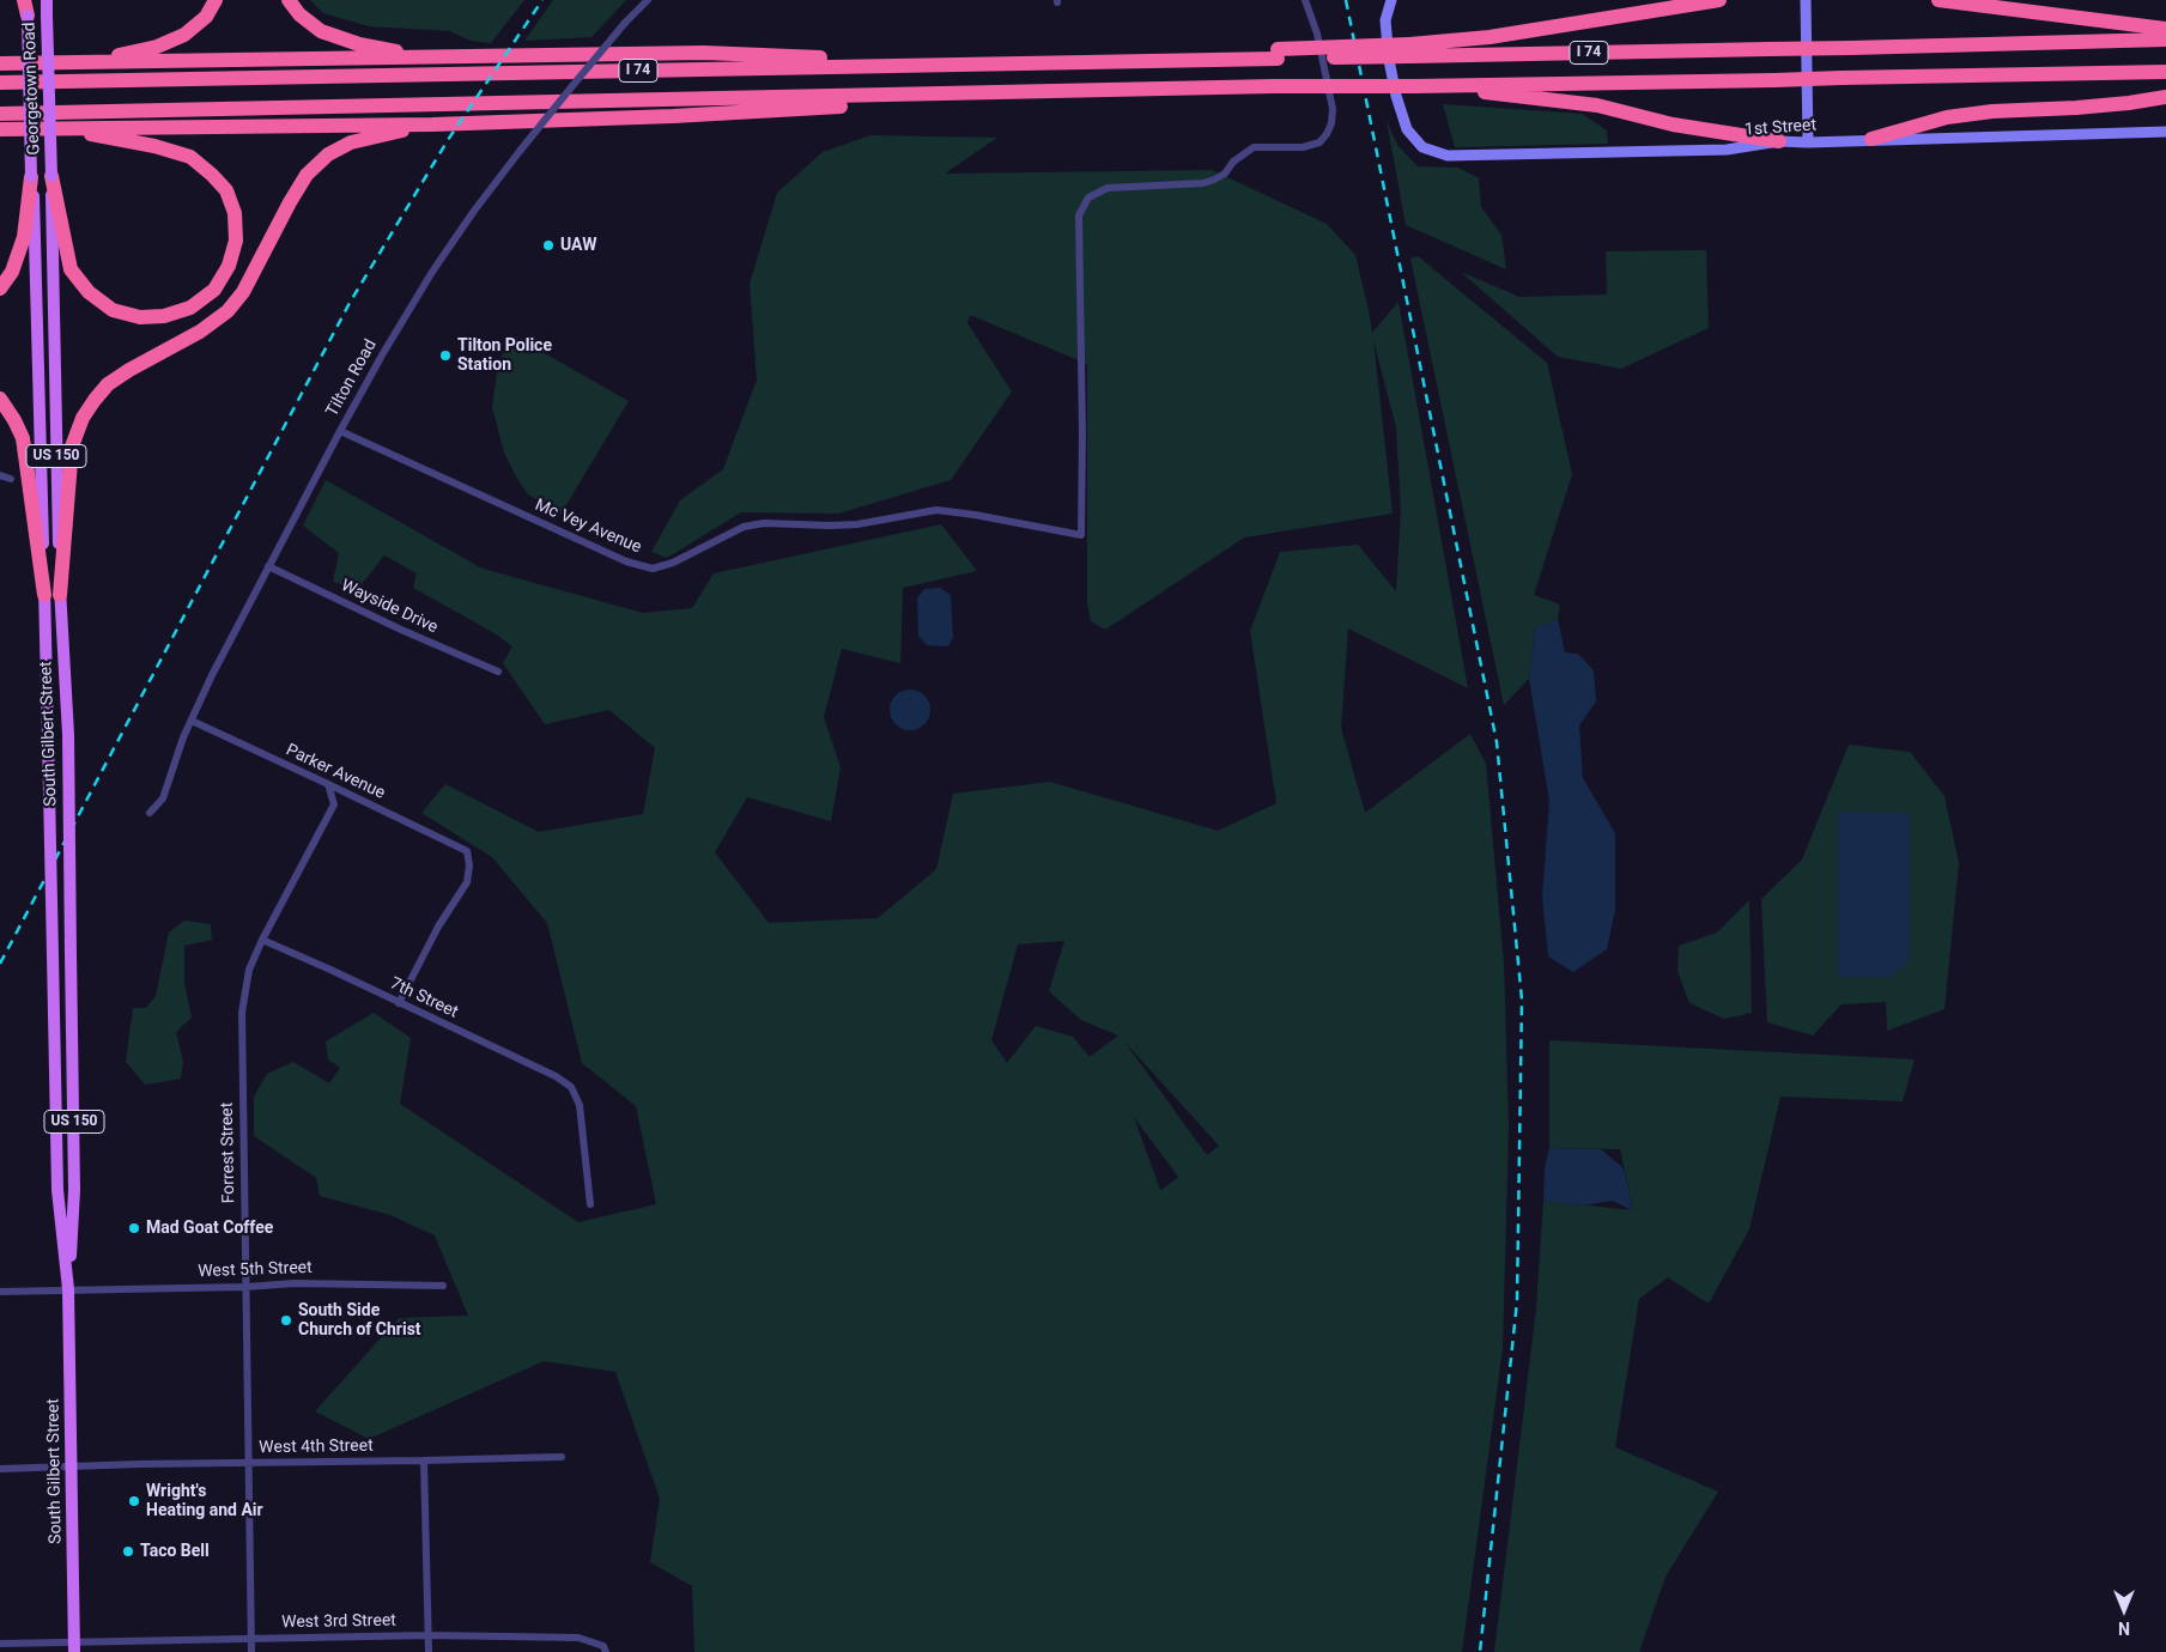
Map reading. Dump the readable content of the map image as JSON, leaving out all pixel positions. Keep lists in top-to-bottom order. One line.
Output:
{"streets":{"highway":["I 74"],"main road":["Georgetown Road","US 150","South Gilbert Street"],"street":["1st Street","Tilton Road","Mc Vey Avenue","Wayside Drive","Parker Avenue","7th Street","Forrest Street","West 5th Street","West 4th Street","West 3rd Street"]},"crossings":[["Georgetown Road","South Gilbert Street"],["Tilton Road","Mc Vey Avenue"],["Tilton Road","Wayside Drive"],["Tilton Road","Parker Avenue"],["South Gilbert Street","West 5th Street"],["South Gilbert Street","West 4th Street"],["South Gilbert Street","West 3rd Street"],["Parker Avenue","7th Street"],["Parker Avenue","Forrest Street"],["7th Street","Forrest Street"],["Forrest Street","West 5th Street"],["Forrest Street","West 4th Street"],["Forrest Street","West 3rd Street"]],"places":["UAW","Tilton Police Station","Mad Goat Coffee","South Side Church of Christ","Wright's Heating and Air","Taco Bell"],"north":"bottom"}
